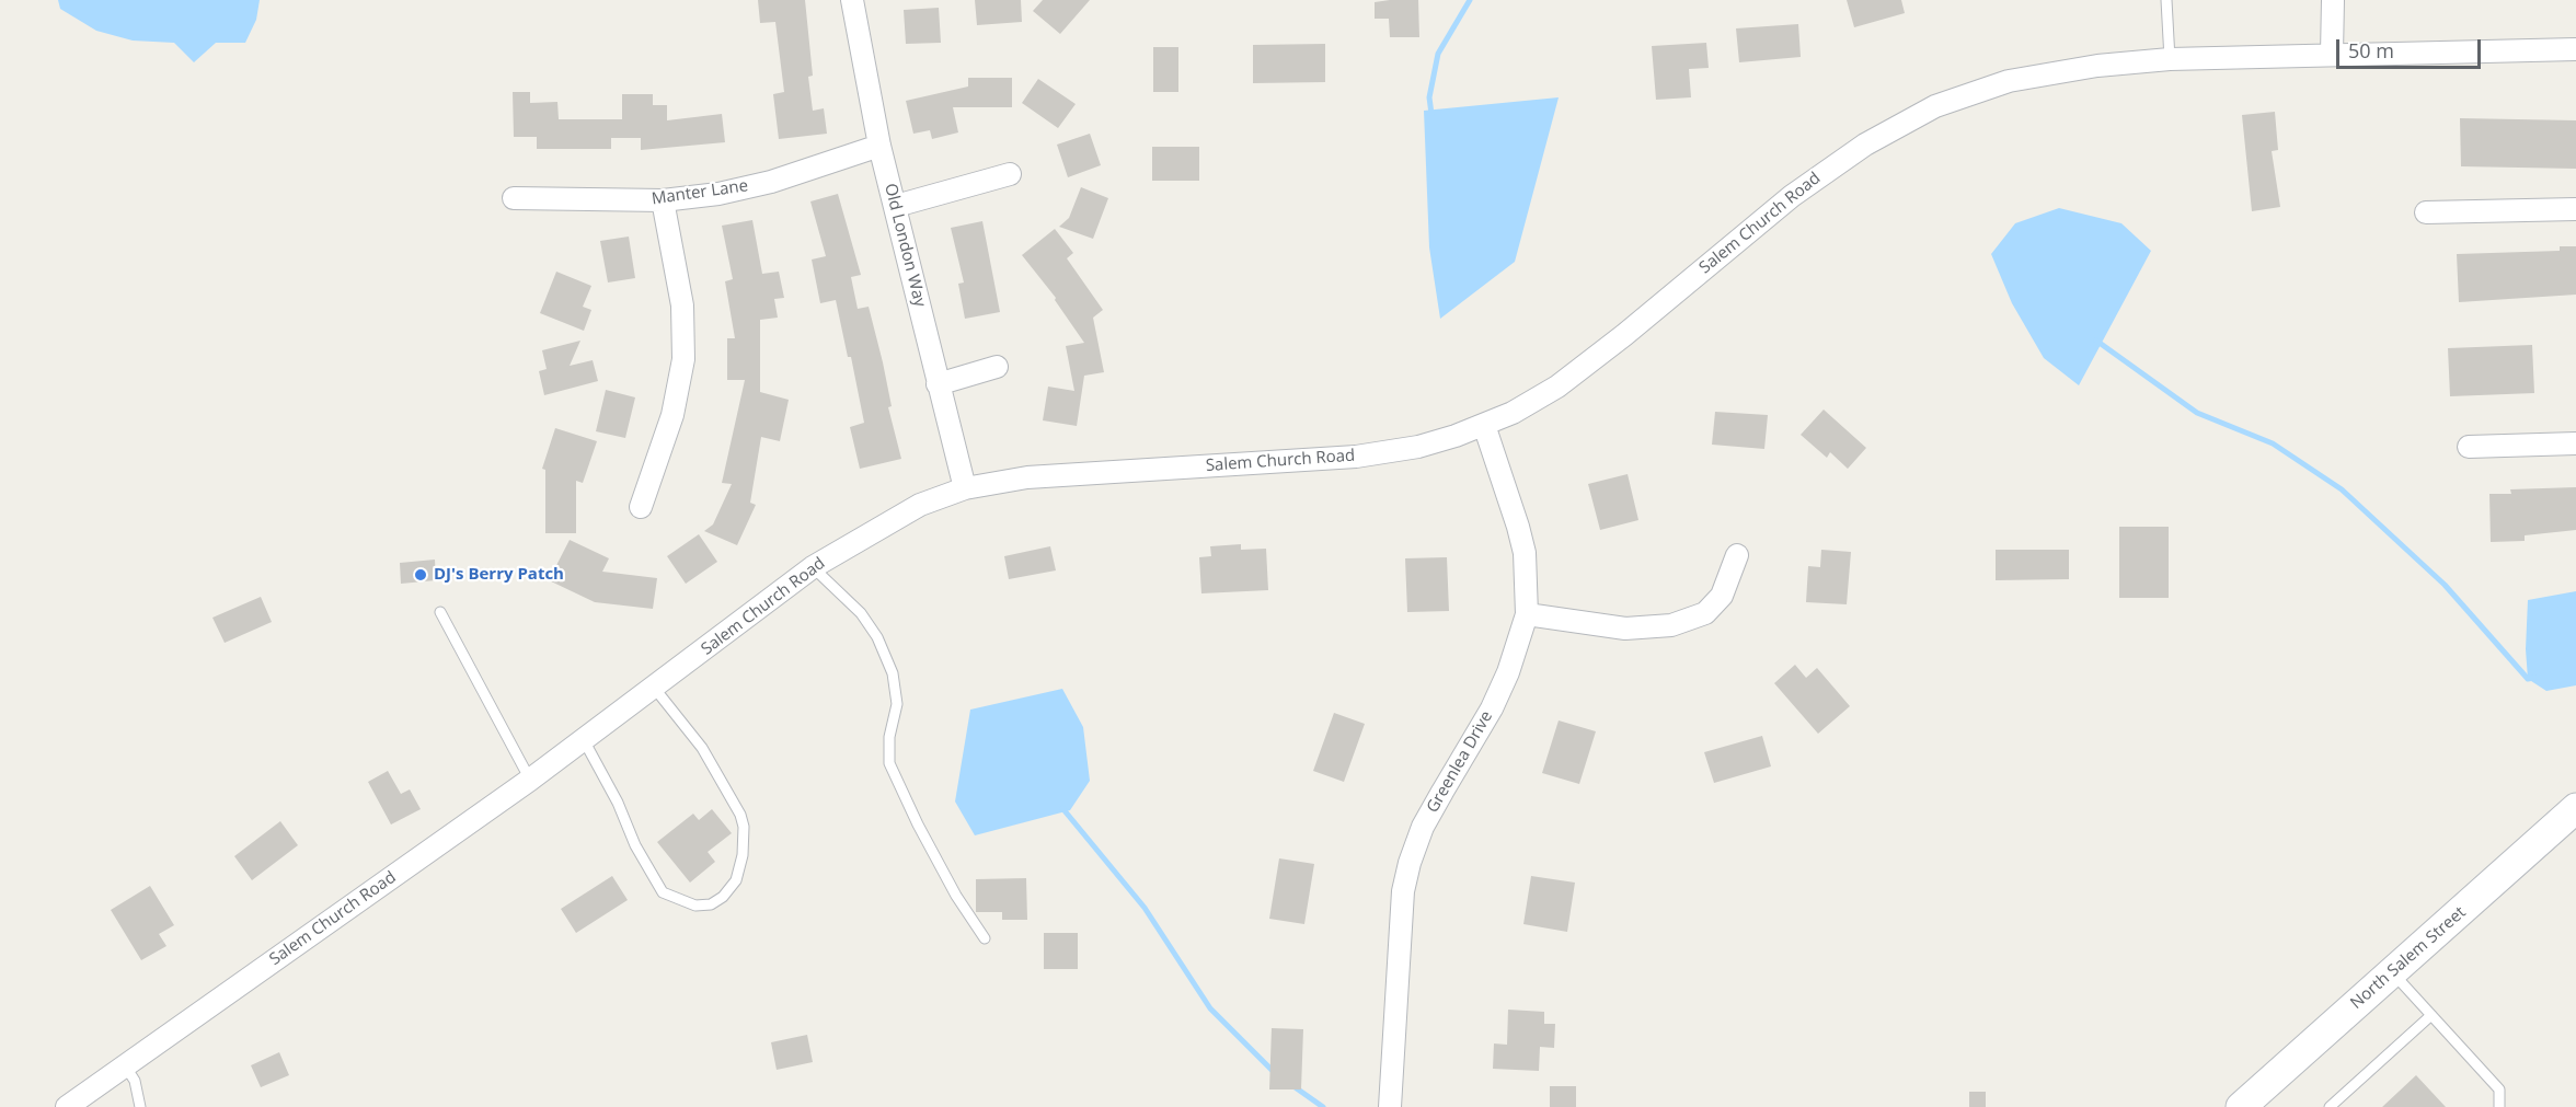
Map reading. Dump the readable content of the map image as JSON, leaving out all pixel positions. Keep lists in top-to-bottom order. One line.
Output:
{"streets":{"main road":["North Salem Street"],"street":["Manter Lane","Salem Church Road","Old London Way","Greenlea Drive"]},"crossings":[["Manter Lane","Old London Way"],["Salem Church Road","Old London Way"],["Salem Church Road","Greenlea Drive"]],"places":["DJ's Berry Patch"],"scale_bar":"50 m"}
